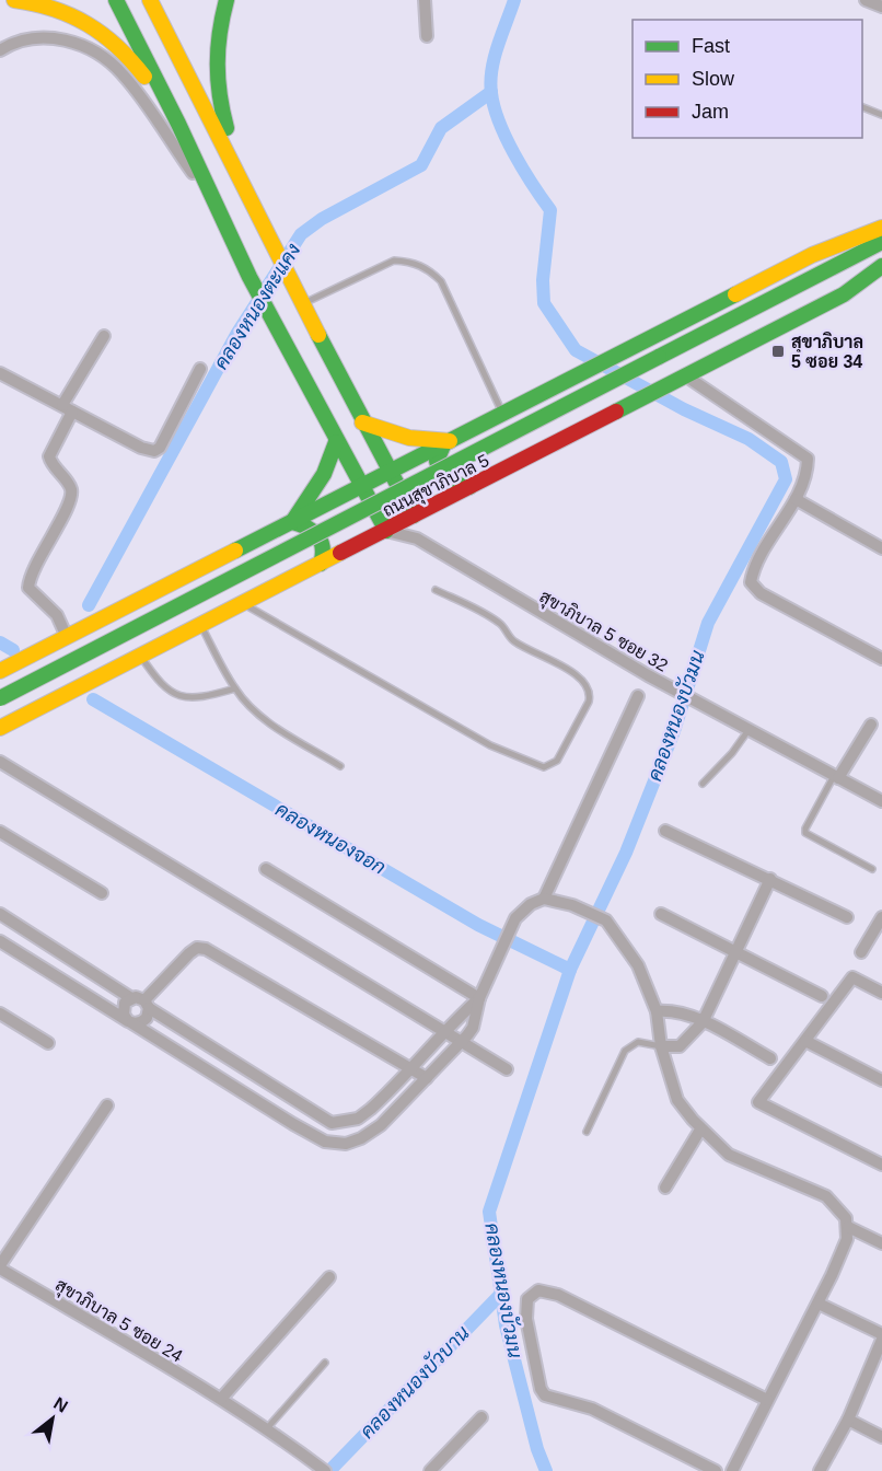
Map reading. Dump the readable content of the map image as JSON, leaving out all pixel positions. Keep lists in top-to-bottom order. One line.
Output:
{"streets":{"main road":["ถนนสุขาภิบาล 5"],"street":["สุขาภิบาล 5 ซอย 32","สุขาภิบาล 5 ซอย 24"]},"crossings":[["ถนนสุขาภิบาล 5","สุขาภิบาล 5 ซอย 32"]],"water":["คลองหนองตะแคง","คลองหนองบัวมน","คลองหนองจอก","คลองหนองบัวบาน"],"places":{"transit":["สุขาภิบาล 5 ซอย 34"]},"legend":["Fast","Slow","Jam"],"north":"top right"}
